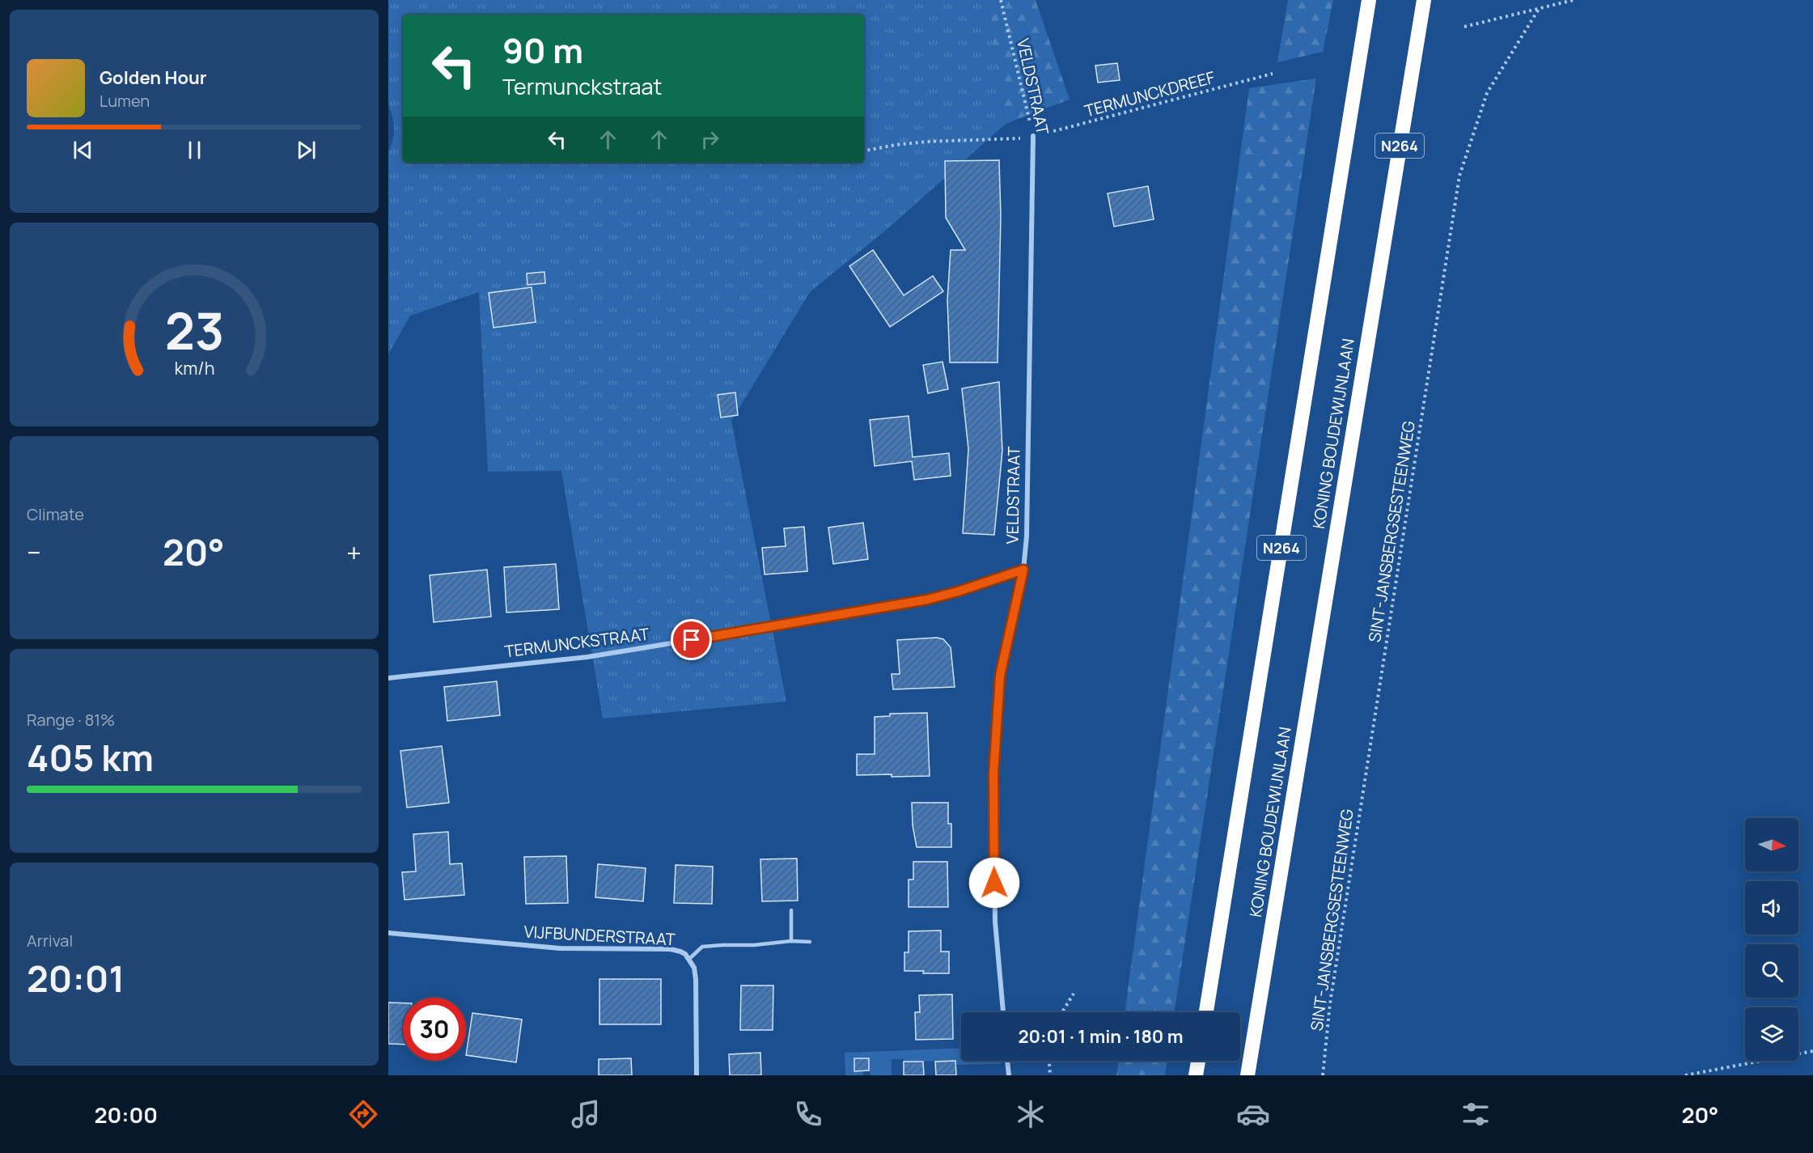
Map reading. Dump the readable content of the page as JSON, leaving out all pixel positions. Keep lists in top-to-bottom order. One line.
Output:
{"streets":{"highway":["N264","KONING BOUDEWIJNLAAN"],"street":["VELDSTRAAT","TERMUNCKSTRAAT","VIJFBUNDERSTRAAT"],"path":["TERMUNCKDREEF","SINT-JANSBERGSESTEENWEG"]},"crossings":[["VELDSTRAAT","TERMUNCKDREEF"],["VELDSTRAAT","TERMUNCKSTRAAT"]],"north":"right","page":{"turn":["90 m","Termunckstraat"],"song":["Golden Hour","Lumen"],"tile":["Climate",["Range · 81%","405 km"],["Arrival","20:01"]],"heat":["−","20°","+"],"limit":"30","trip":"20:01 · 1 min · 180 m","tabs":["20:00","20°"],"gauge":["23","km/h"]}}
